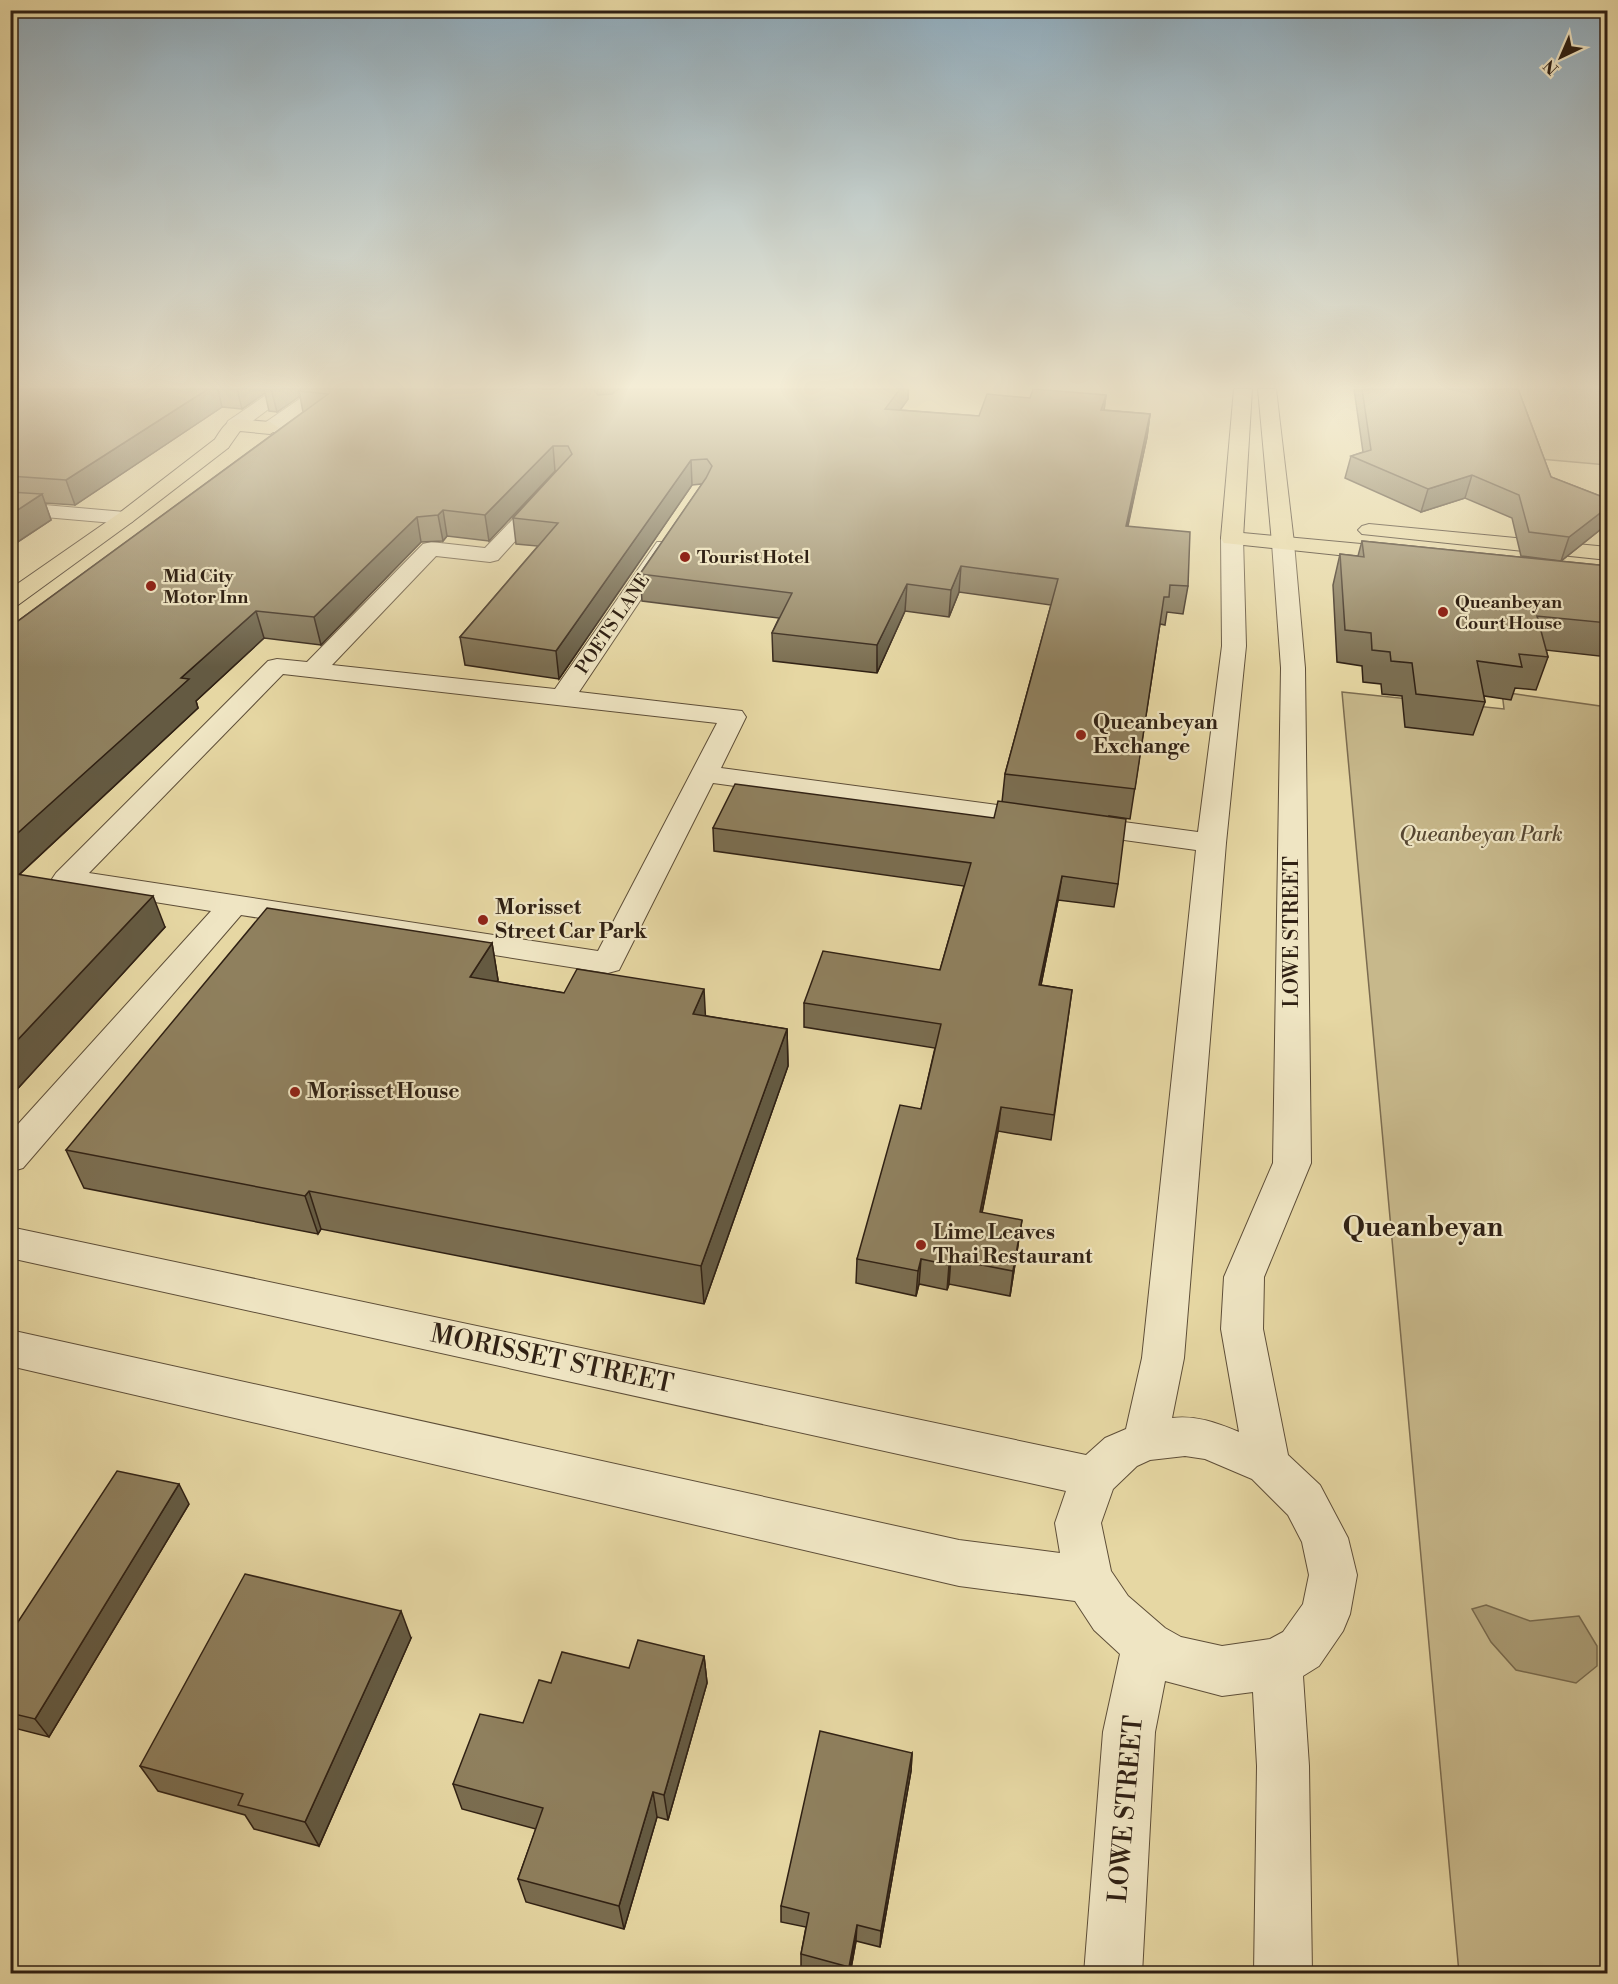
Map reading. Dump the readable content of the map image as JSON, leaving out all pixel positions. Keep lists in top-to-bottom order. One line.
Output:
{"streets":{"main road":["LOWE STREET"],"street":["POETS LANE","MORISSET STREET"]},"districts":["Queanbeyan"],"parks":["Queanbeyan Park"],"places":["Tourist Hotel","Mid City Motor Inn","Queanbeyan Court House","Queanbeyan Exchange","Morisset Street Car Park","Morisset House","Lime Leaves Thai Restaurant"],"north":"bottom left"}
